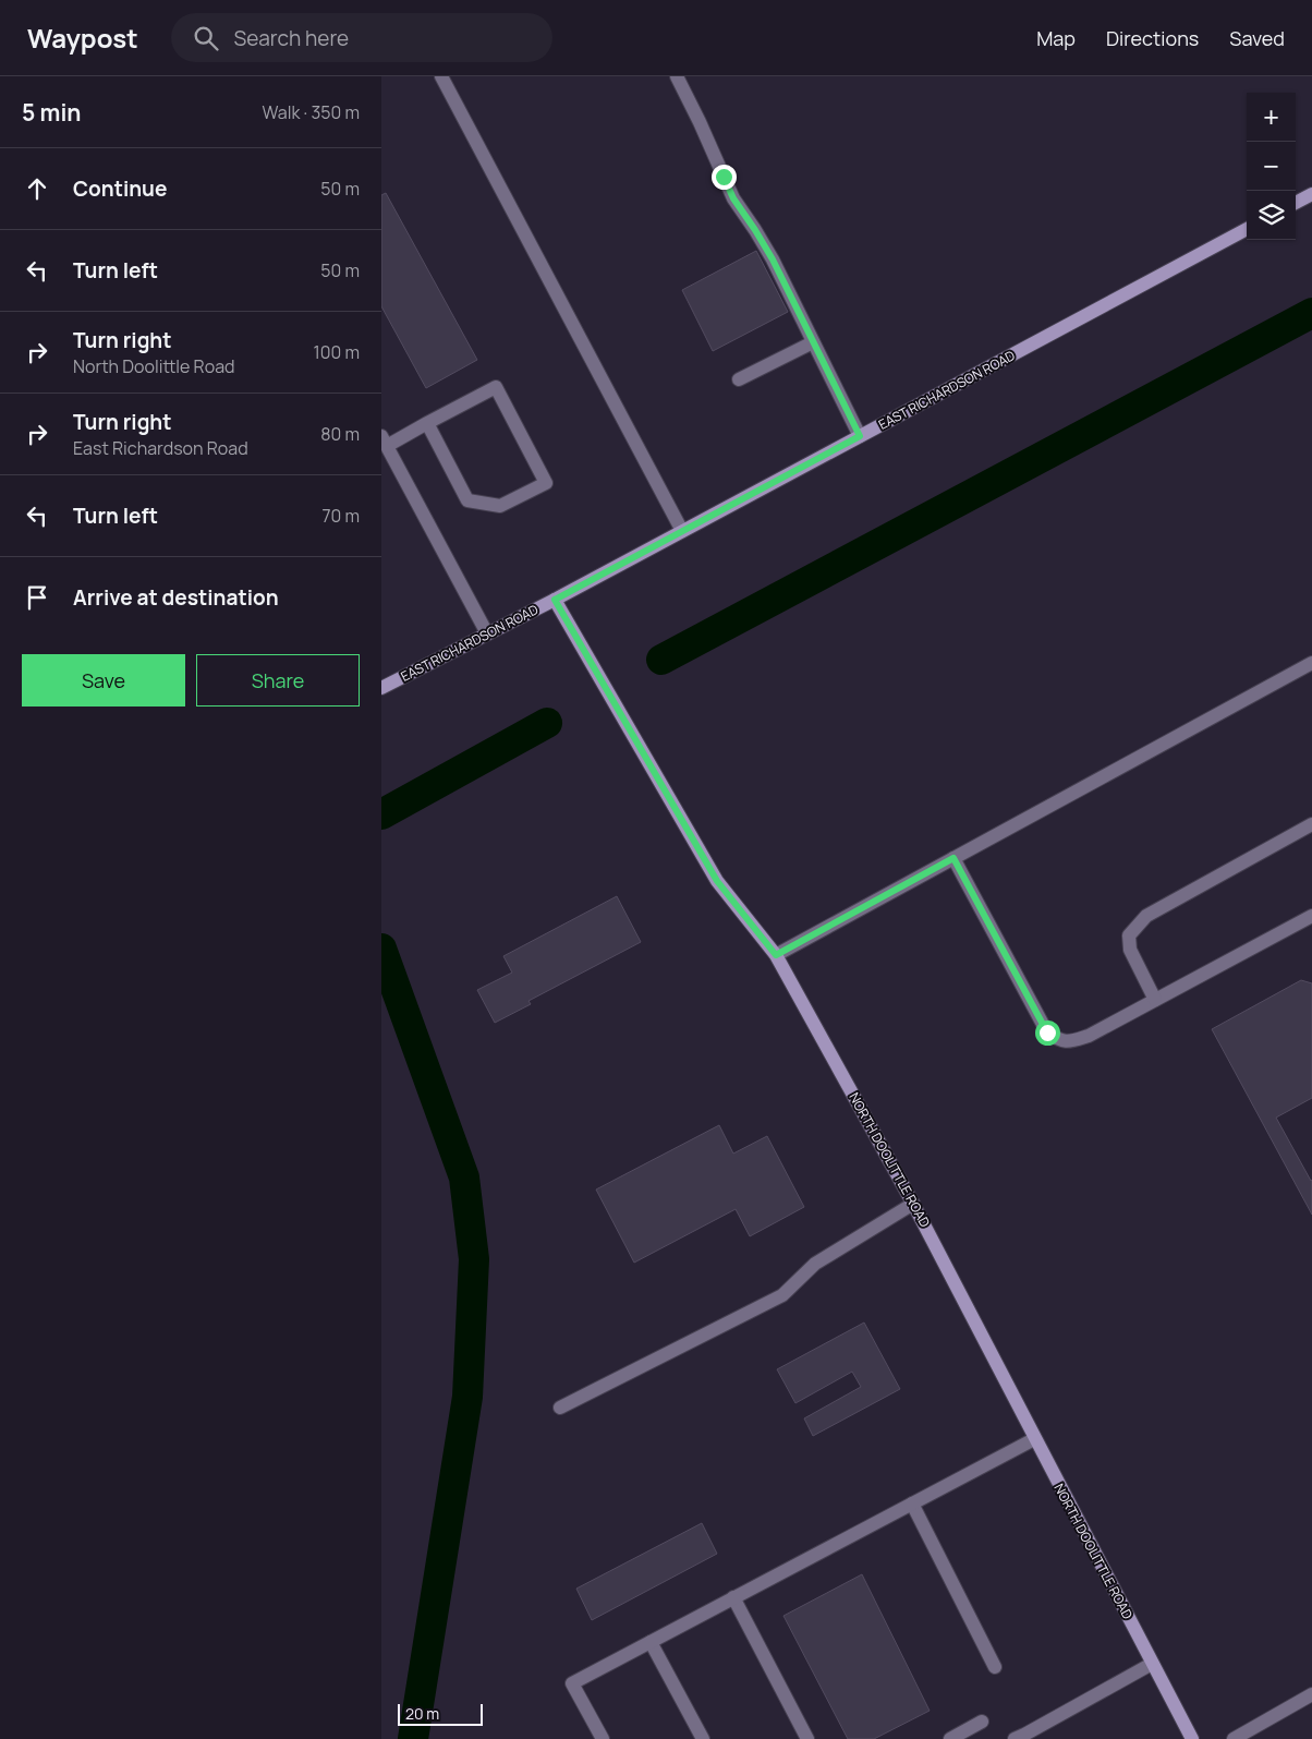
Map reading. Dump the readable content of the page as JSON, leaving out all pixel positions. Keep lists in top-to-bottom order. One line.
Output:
{"streets":{"street":["EAST RICHARDSON ROAD","NORTH DOOLITTLE ROAD"]},"crossings":[["EAST RICHARDSON ROAD","NORTH DOOLITTLE ROAD"]],"scale_bar":"20 m","page":{"header":"Waypost","search":"Search here","nav":["Map","Directions","Saved"],"heading":["5 min","Walk · 350 m"],"map_buttons":["+","−"],"list":[["Continue","50 m"],["Turn left","50 m"],["Turn right","North Doolittle Road","100 m"],["Turn right","East Richardson Road","80 m"],["Turn left","70 m"],"Arrive at destination"],"buttons":["Save","Share"],"scale":"20 m"}}
